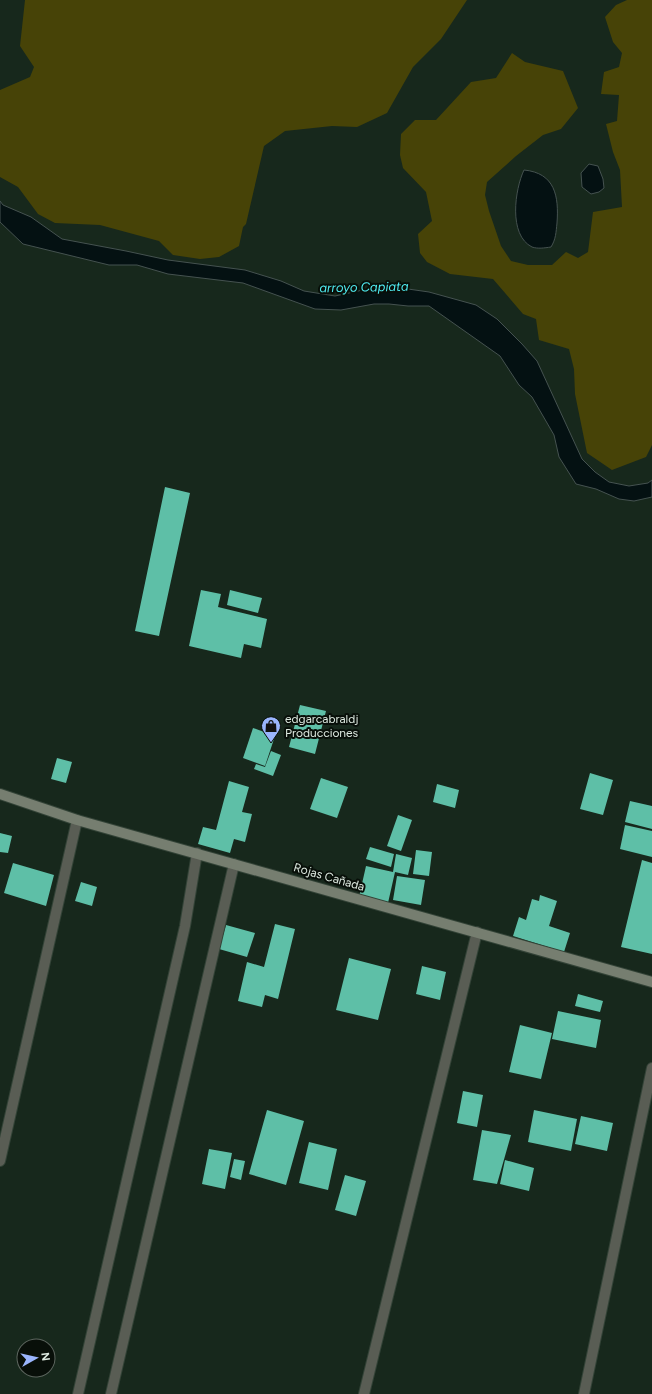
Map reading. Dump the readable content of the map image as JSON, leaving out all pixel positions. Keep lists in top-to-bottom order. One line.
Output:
{"streets":{"main road":["Rojas Cañada"]},"water":["arroyo Capiata"],"places":{"shop":["edgarcabraldj Producciones"]},"north":"right"}
